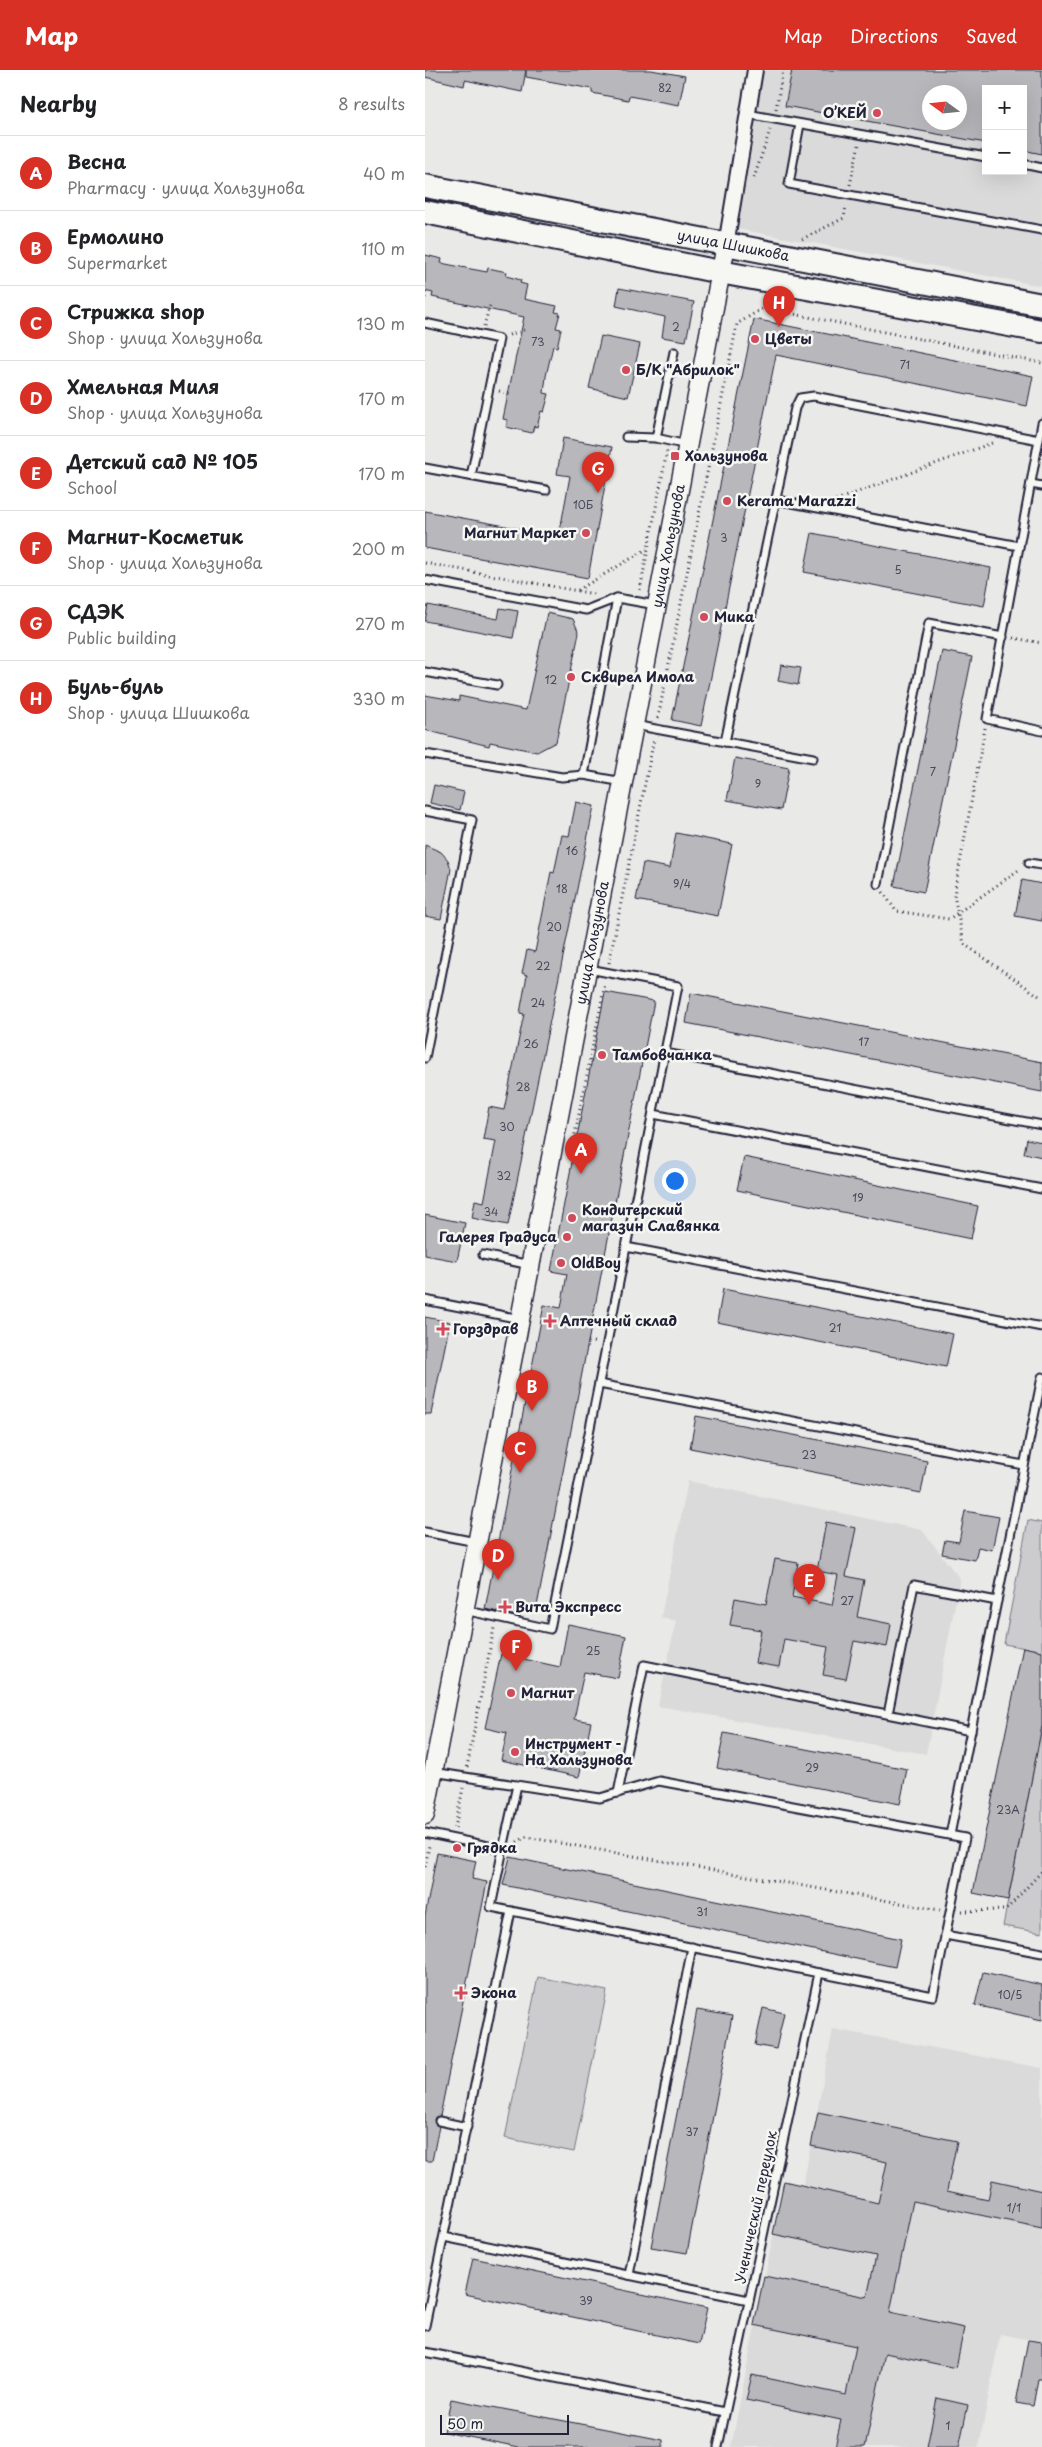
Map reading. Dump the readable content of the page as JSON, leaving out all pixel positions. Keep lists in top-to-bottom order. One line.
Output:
{"streets":{"main road":["улица Шишкова"],"street":["улица Хользунова"],"lane":["Ученический переулок"]},"crossings":[["улица Шишкова","улица Хользунова"]],"places":{"other":["О’КЕЙ","Цветы","Б/К \"Абрилок\"","Kerama Marazzi","Магнит Маркет","Мика","Сквирел Имола","Тамбовчанка","Кондитерский магазин Славянка","Галерея Градуса","OldBoy","Магнит","Инструмент - На Хользунова","Грядка"],"transit":["Хользунова"],"health":["Аптечный склад","Горздрав","Вита Экспресс","Экона"]},"house_numbers":["82","2","73","71","10Б","3","5","12","7","9","16","9/4","18","20","22","24","17","26","28","30","32","19","34","21","23","27","25","29","23А","31","10/5","37","1/1","39","1"],"scale_bar":"50 m","north":"left","page":{"header":"Map","nav":["Map","Directions","Saved"],"heading":["Nearby","8 results"],"map_buttons":["+","−"],"list":[{"mark":"A","name":"Весна","note":"Pharmacy · улица Хользунова","value":"40 m"},{"mark":"B","name":"Ермолино","note":"Supermarket","value":"110 m"},{"mark":"C","name":"Стрижка shop","note":"Shop · улица Хользунова","value":"130 m"},{"mark":"D","name":"Хмельная Миля","note":"Shop · улица Хользунова","value":"170 m"},{"mark":"E","name":"Детский сад № 105","note":"School","value":"170 m"},{"mark":"F","name":"Магнит-Косметик","note":"Shop · улица Хользунова","value":"200 m"},{"mark":"G","name":"СДЭК","note":"Public building","value":"270 m"},{"mark":"H","name":"Буль-буль","note":"Shop · улица Шишкова","value":"330 m"}],"pins":["H","G","A","B","C","D","E","F"],"scale":"50 m"}}
